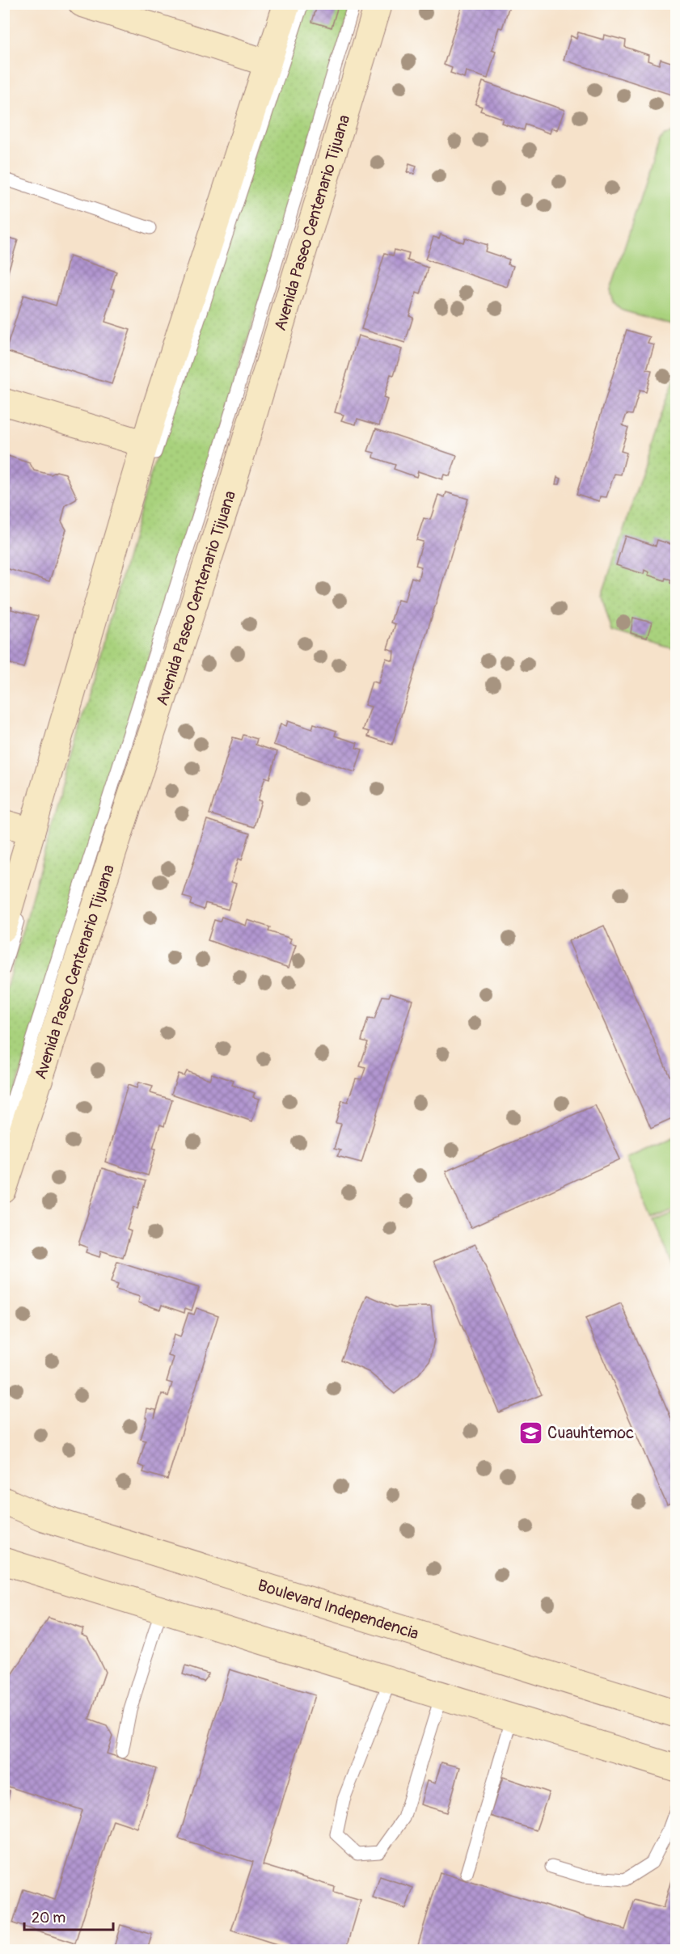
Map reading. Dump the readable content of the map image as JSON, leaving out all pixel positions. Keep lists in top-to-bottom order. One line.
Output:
{"streets":{"main road":["Avenida Paseo Centenario Tijuana","Boulevard Independencia"]},"places":{"school or university":["Cuauhtemoc"]},"scale_bar":"20 m"}
